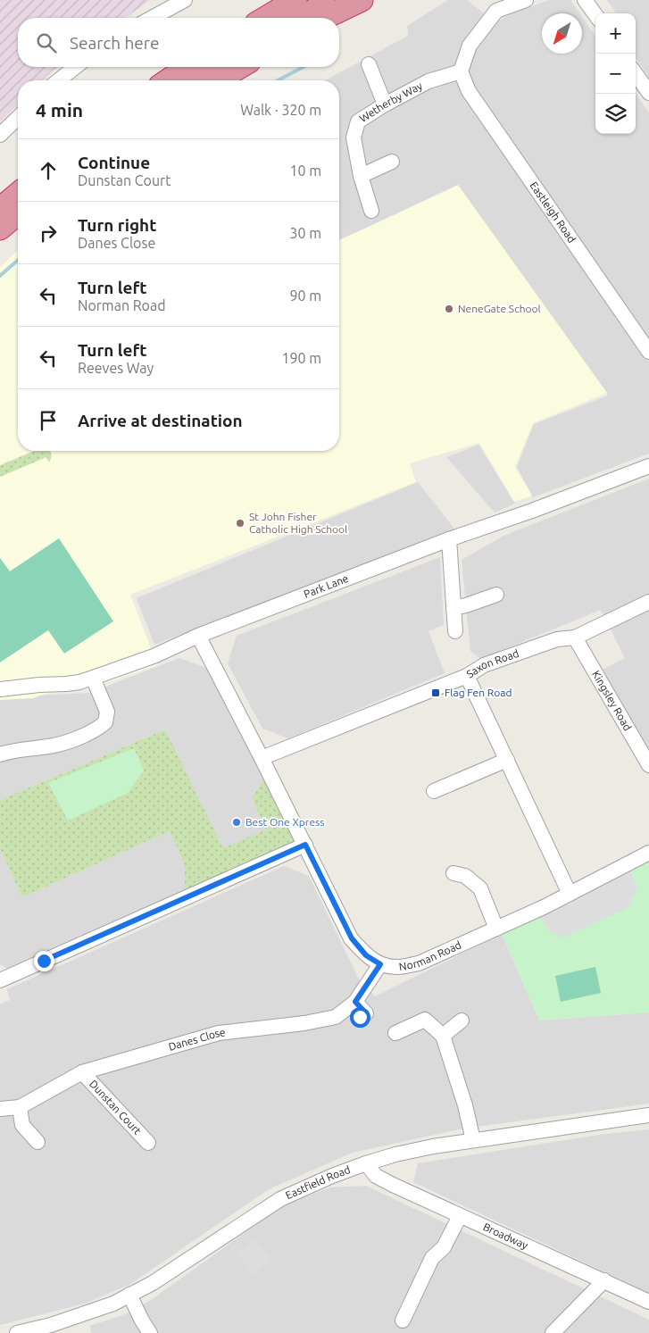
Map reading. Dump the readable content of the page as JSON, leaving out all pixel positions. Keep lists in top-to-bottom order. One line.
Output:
{"streets":{"street":["Wetherby Way","Eastleigh Road","Park Lane","Saxon Road","Kingsley Road","Norman Road","Danes Close","Dunstan Court","Eastfield Road","Broadway"]},"crossings":[["Wetherby Way","Eastleigh Road"],["Park Lane","Norman Road"],["Saxon Road","Kingsley Road"],["Saxon Road","Norman Road"],["Norman Road","Danes Close"],["Danes Close","Dunstan Court"],["Eastfield Road","Broadway"]],"places":{"other":["NeneGate School","St John Fisher Catholic High School","Best One Xpress"],"transit":["Flag Fen Road"]},"north":"bottom left","page":{"map_buttons":["+","−"],"search":"Search here","heading":["4 min","Walk · 320 m"],"list":[["Continue","Dunstan Court","10 m"],["Turn right","Danes Close","30 m"],["Turn left","Norman Road","90 m"],["Turn left","Reeves Way","190 m"],"Arrive at destination"]}}
